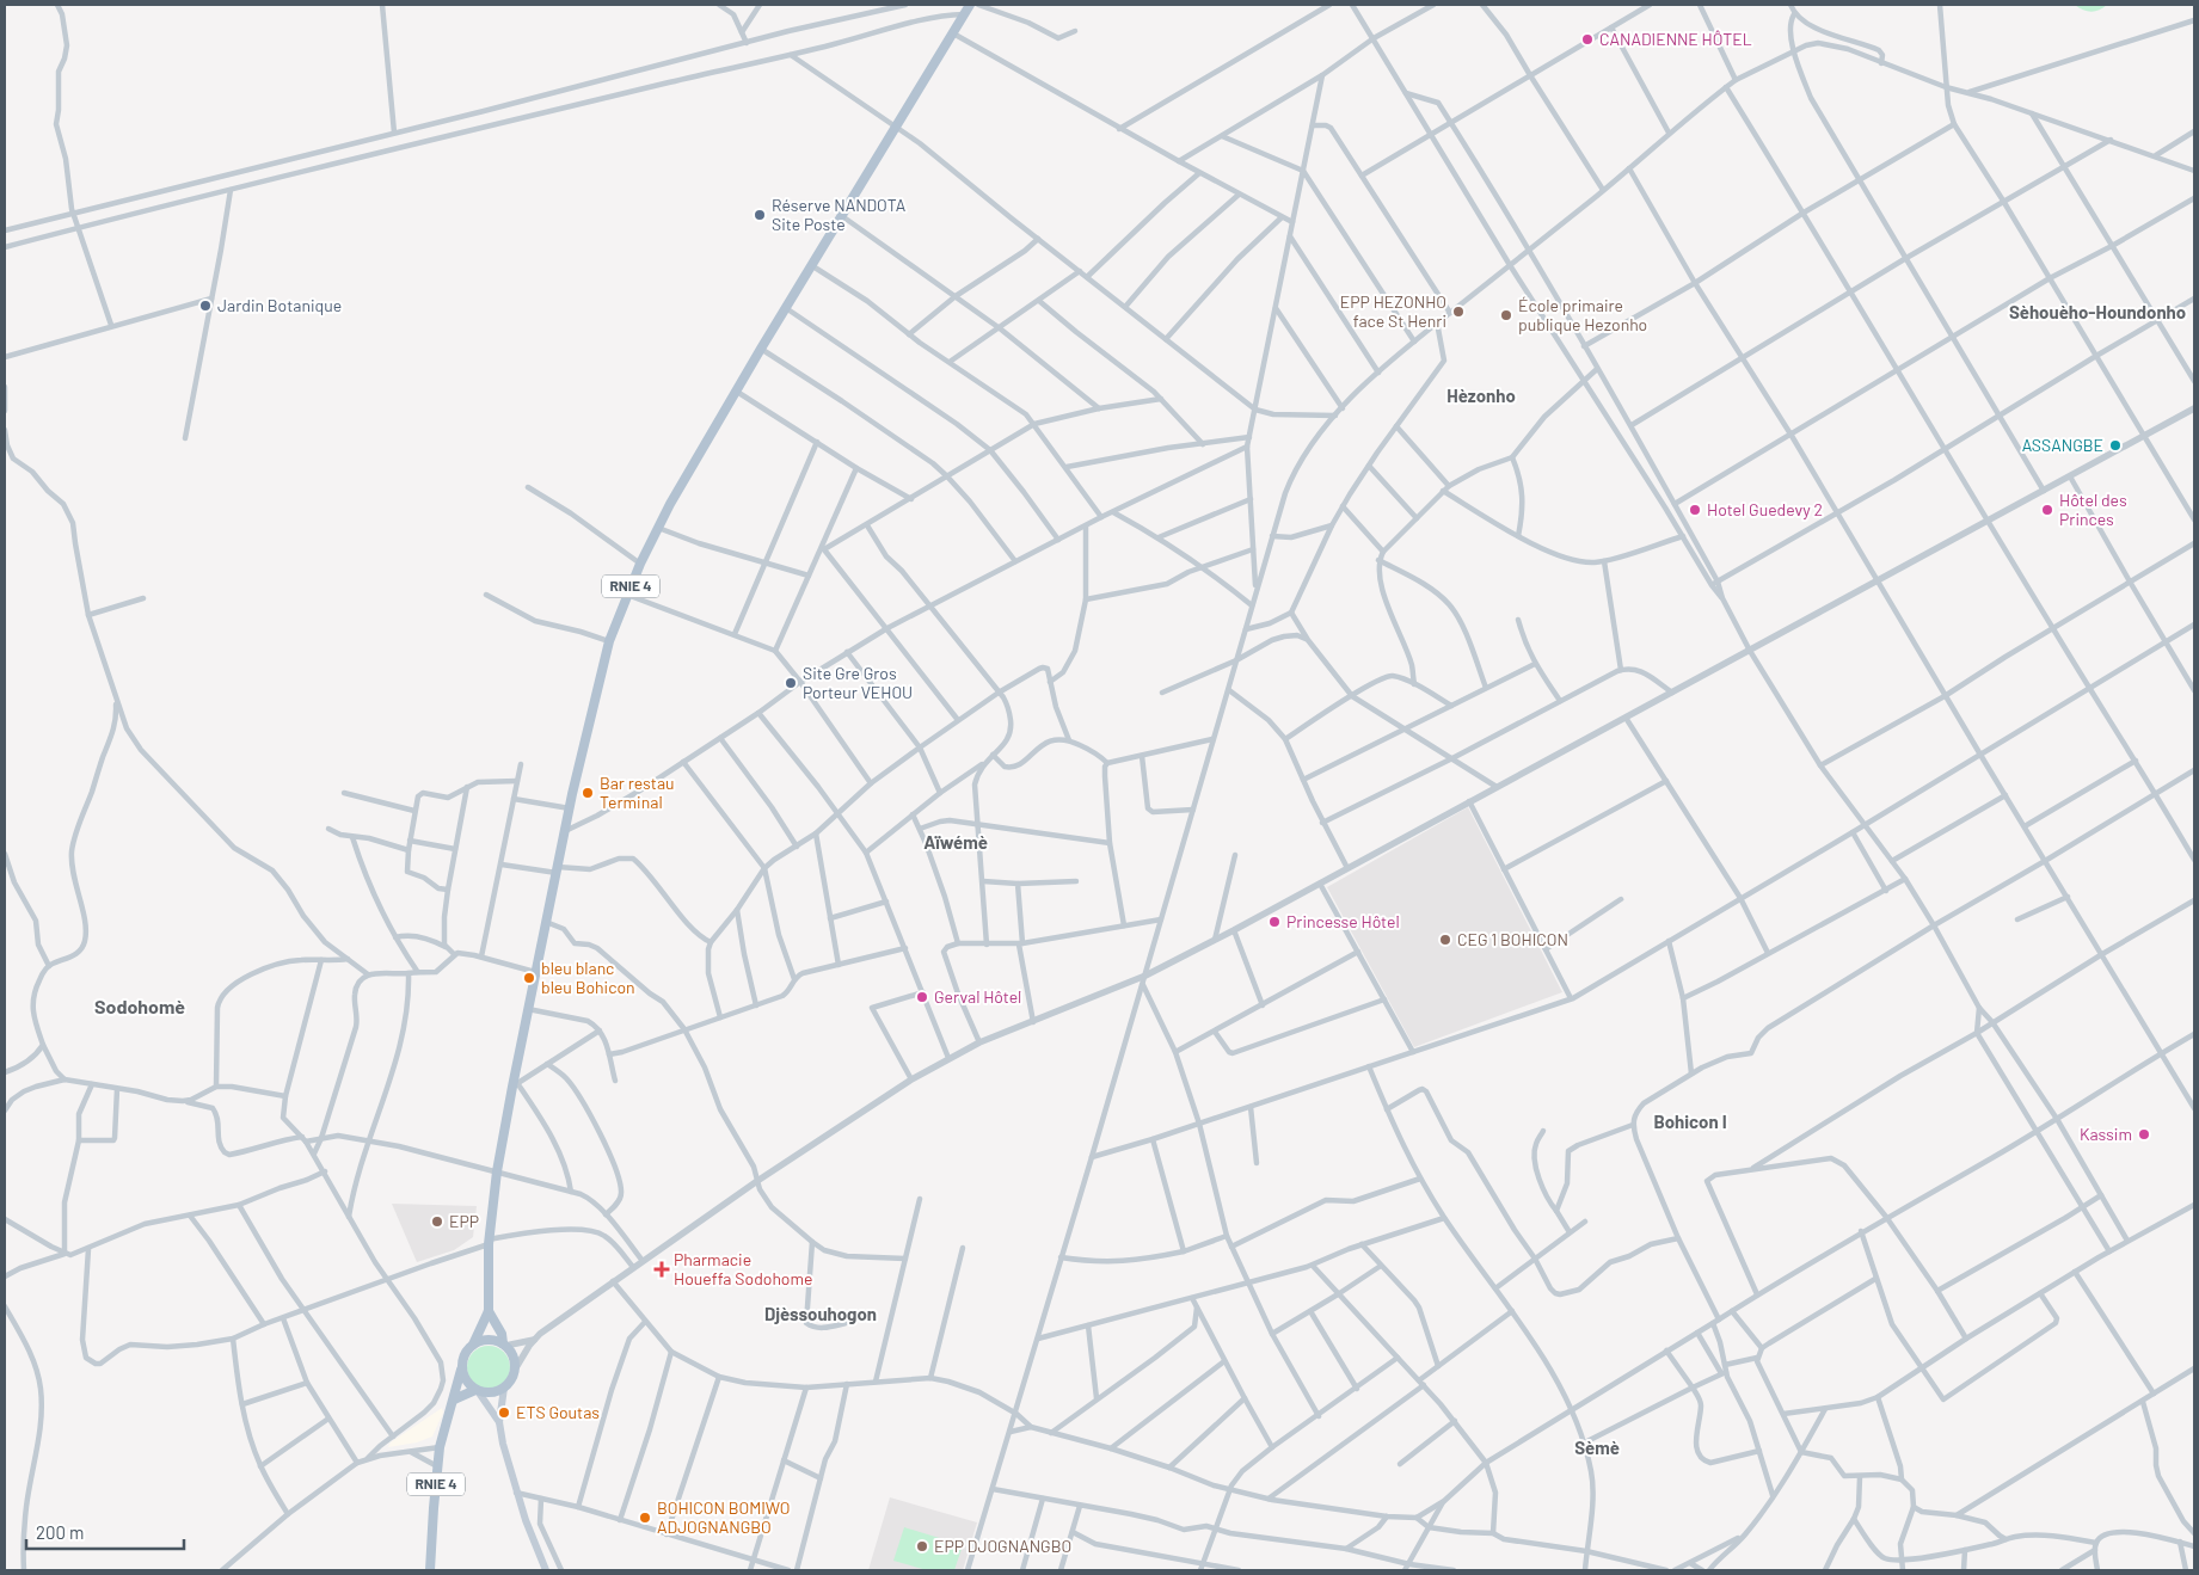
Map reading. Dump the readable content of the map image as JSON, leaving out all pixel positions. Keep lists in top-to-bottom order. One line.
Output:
{"streets":{"main road":["RNIE 4"]},"districts":["Sèhouèho-Houndonho","Hèzonho","Aïwémè","Sodohomè","Bohicon I","Djèssouhogon","Sèmè"],"places":{"other":["CANADIENNE HÔTEL","Réserve NANDOTA Site Poste","Jardin Botanique","EPP HEZONHO face St Henri","École primaire publique Hezonho","ASSANGBE","Hotel Guedevy 2","Hôtel des Princes","Site Gre Gros Porteur VEHOU","Bar restau Terminal","Princesse Hôtel","CEG 1 BOHICON","bleu blanc bleu Bohicon","Gerval Hôtel","Kassim","EPP","ETS Goutas","BOHICON BOMIWO ADJOGNANGBO","EPP DJOGNANGBO"],"health":["Pharmacie Houeffa Sodohome"]},"scale_bar":"200 m"}
